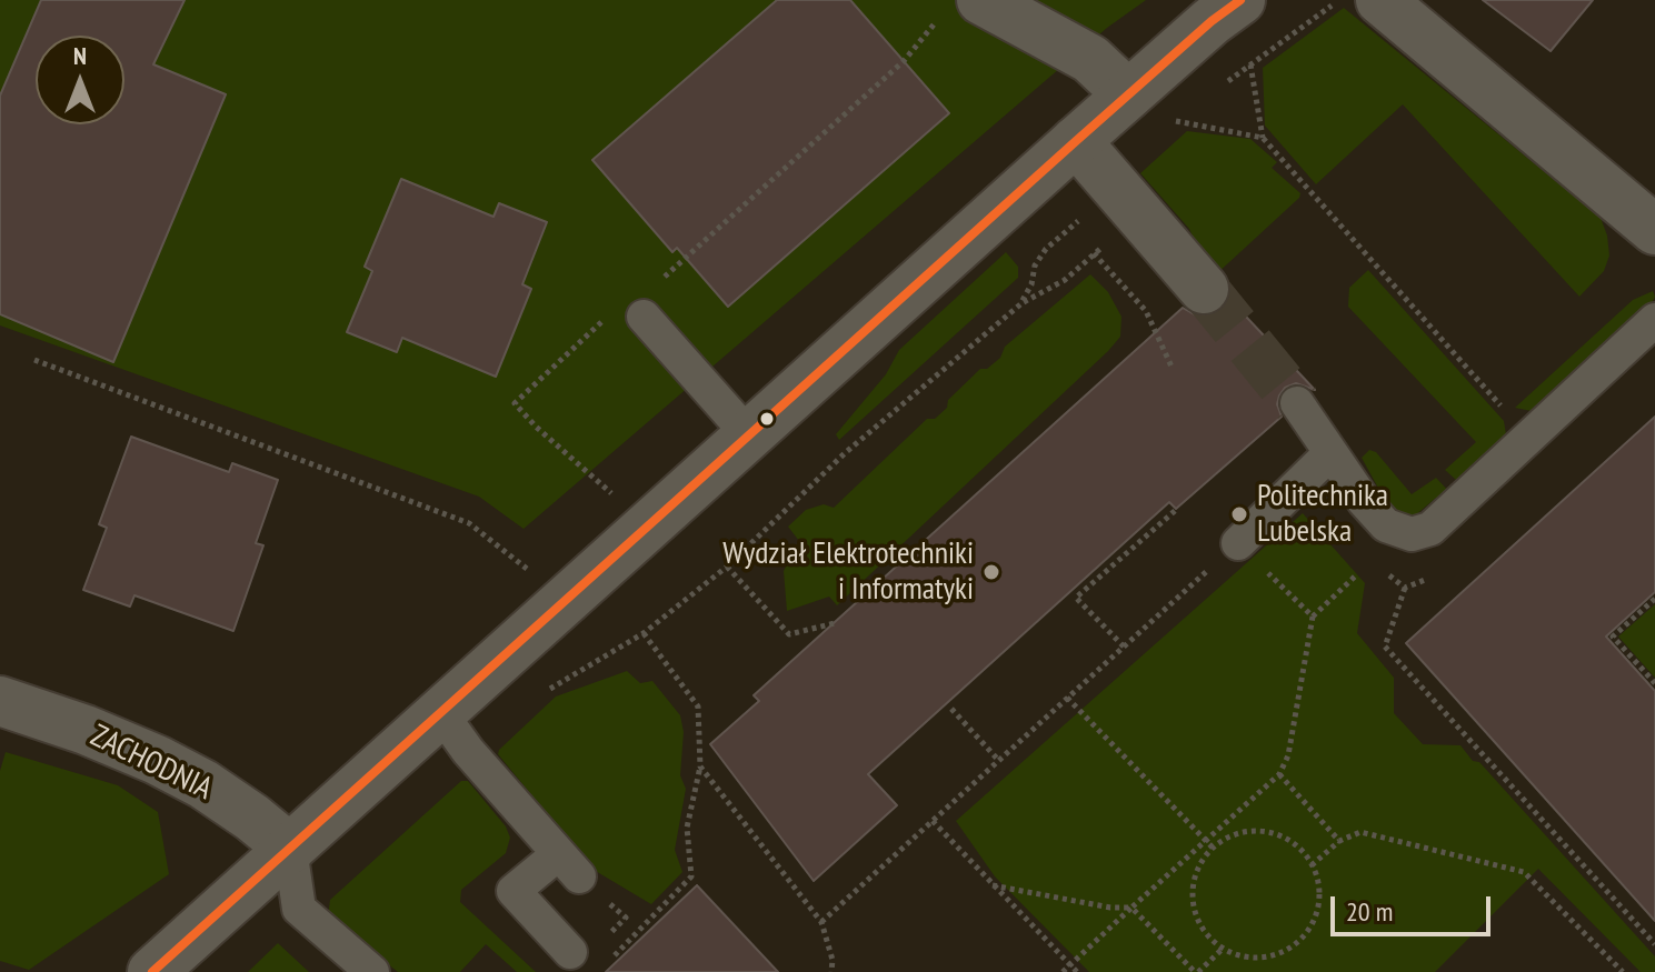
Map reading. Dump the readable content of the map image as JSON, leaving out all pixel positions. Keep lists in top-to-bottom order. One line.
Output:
{"streets":{"street":["ZACHODNIA"]},"places":["Politechnika Lubelska","Wydział Elektrotechniki i Informatyki"],"scale_bar":"20 m","north":"top"}
